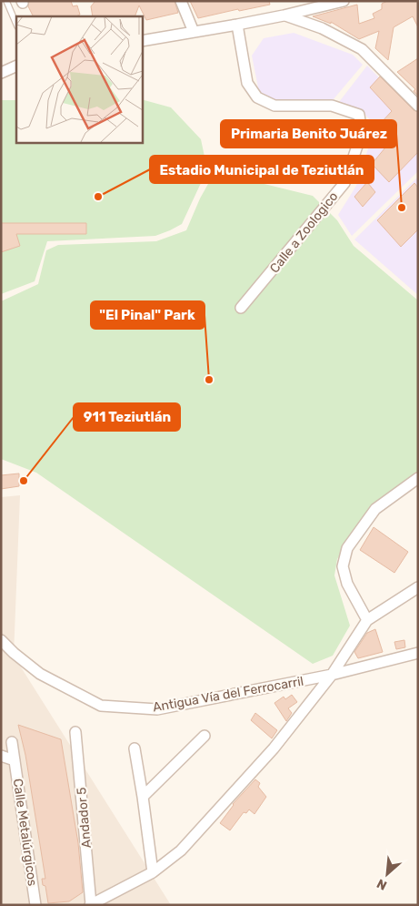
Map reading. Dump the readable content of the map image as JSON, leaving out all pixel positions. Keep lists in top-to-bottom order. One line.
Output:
{"streets":{"street":["Calle a Zoologico","Antigua Vía del Ferrocarril","Andador 5","Calle Metalúrgicos"]},"places":["Estadio Municipal de Teziutlán","Primaria Benito Juárez","\"El Pinal\" Park","911 Teziutlán"],"north":"bottom left"}
